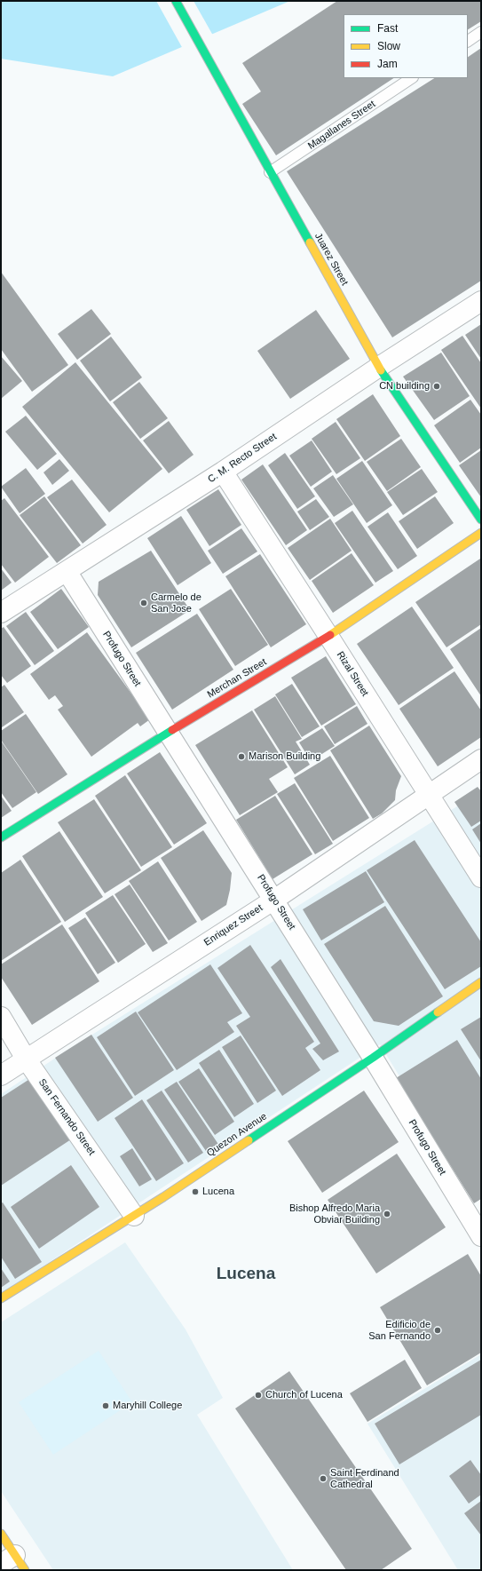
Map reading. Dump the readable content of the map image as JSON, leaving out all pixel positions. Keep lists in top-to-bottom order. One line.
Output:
{"streets":{"main road":["Juarez Street","Merchan Street","Quezon Avenue"],"street":["C. M. Recto Street","Profugo Street","Rizal Street","Enriquez Street","San Fernando Street"],"lane":["Magallanes Street"]},"crossings":[["Magallanes Street","Juarez Street"],["Juarez Street","C. M. Recto Street"],["C. M. Recto Street","Profugo Street"],["C. M. Recto Street","Rizal Street"],["Profugo Street","Merchan Street"],["Profugo Street","Enriquez Street"],["Profugo Street","Quezon Avenue"],["Rizal Street","Merchan Street"],["Rizal Street","Enriquez Street"],["Enriquez Street","San Fernando Street"],["San Fernando Street","Quezon Avenue"]],"districts":["Lucena"],"places":["CN building","Carmelo de San Jose","Marison Building","Lucena","Bishop Alfredo Maria Obviar Building","Edificio de San Fernando","Church of Lucena","Maryhill College","Saint Ferdinand Cathedral"],"legend":["Fast","Slow","Jam"]}
